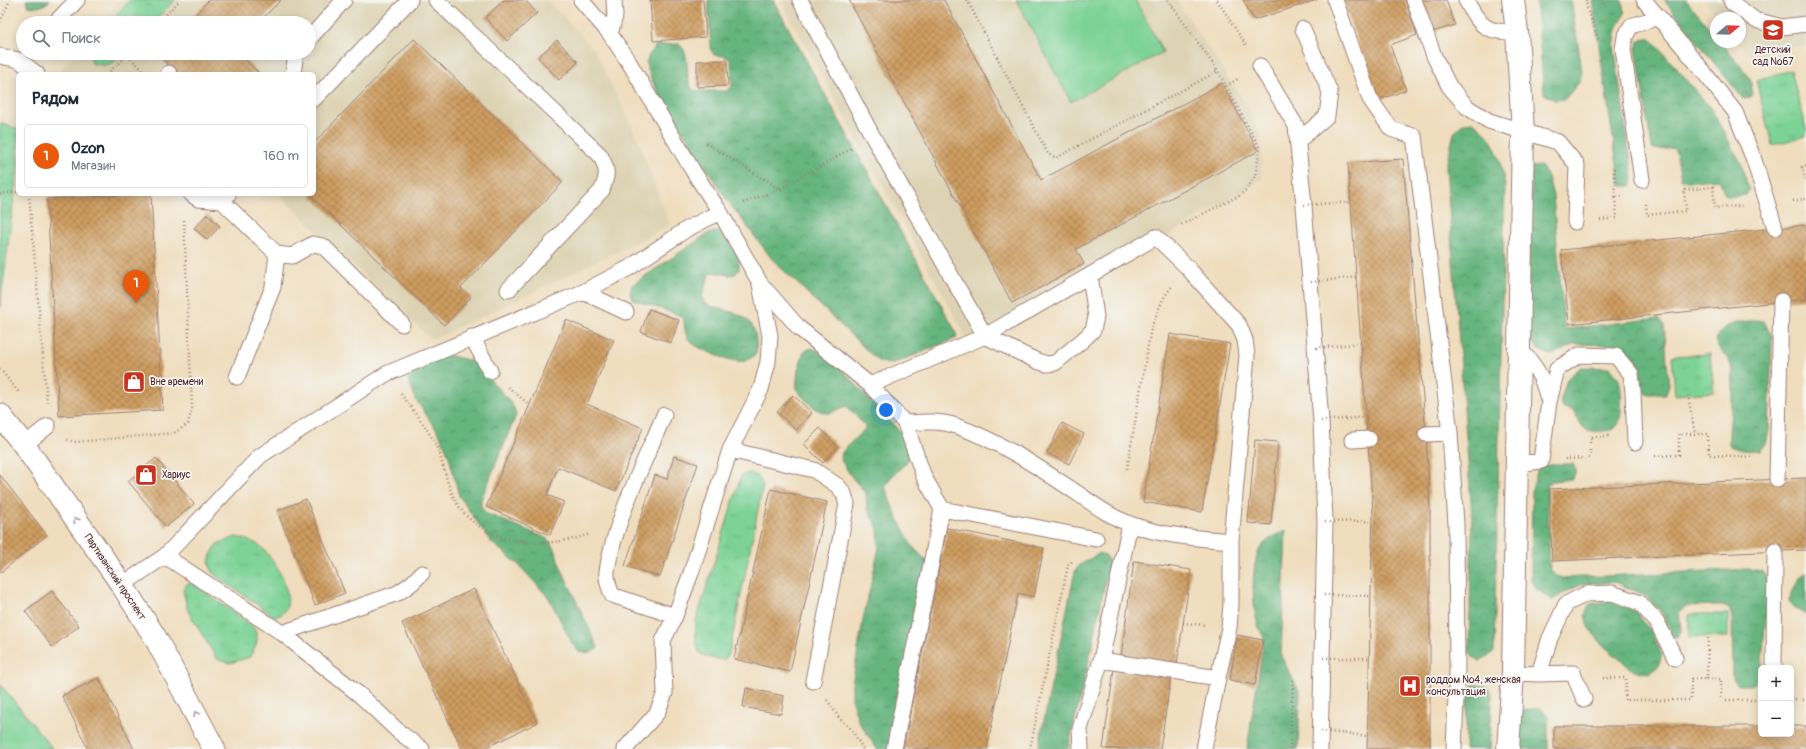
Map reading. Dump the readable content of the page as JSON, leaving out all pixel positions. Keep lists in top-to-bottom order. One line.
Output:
{"streets":{"street":["Партизанский проспект"]},"one_way":["Партизанский проспект"],"places":{"school or university":["Детский сад №67"],"shop":["Вне времени","Хариус"],"hospital":["роддом №4, женская консультация"]},"north":"right","page":{"search":"Поиск","heading":"Рядом","list":[{"mark":"1","name":"Ozon","note":"Магазин","value":"160 m"}],"pins":"1","map_buttons":["+","−"]}}
